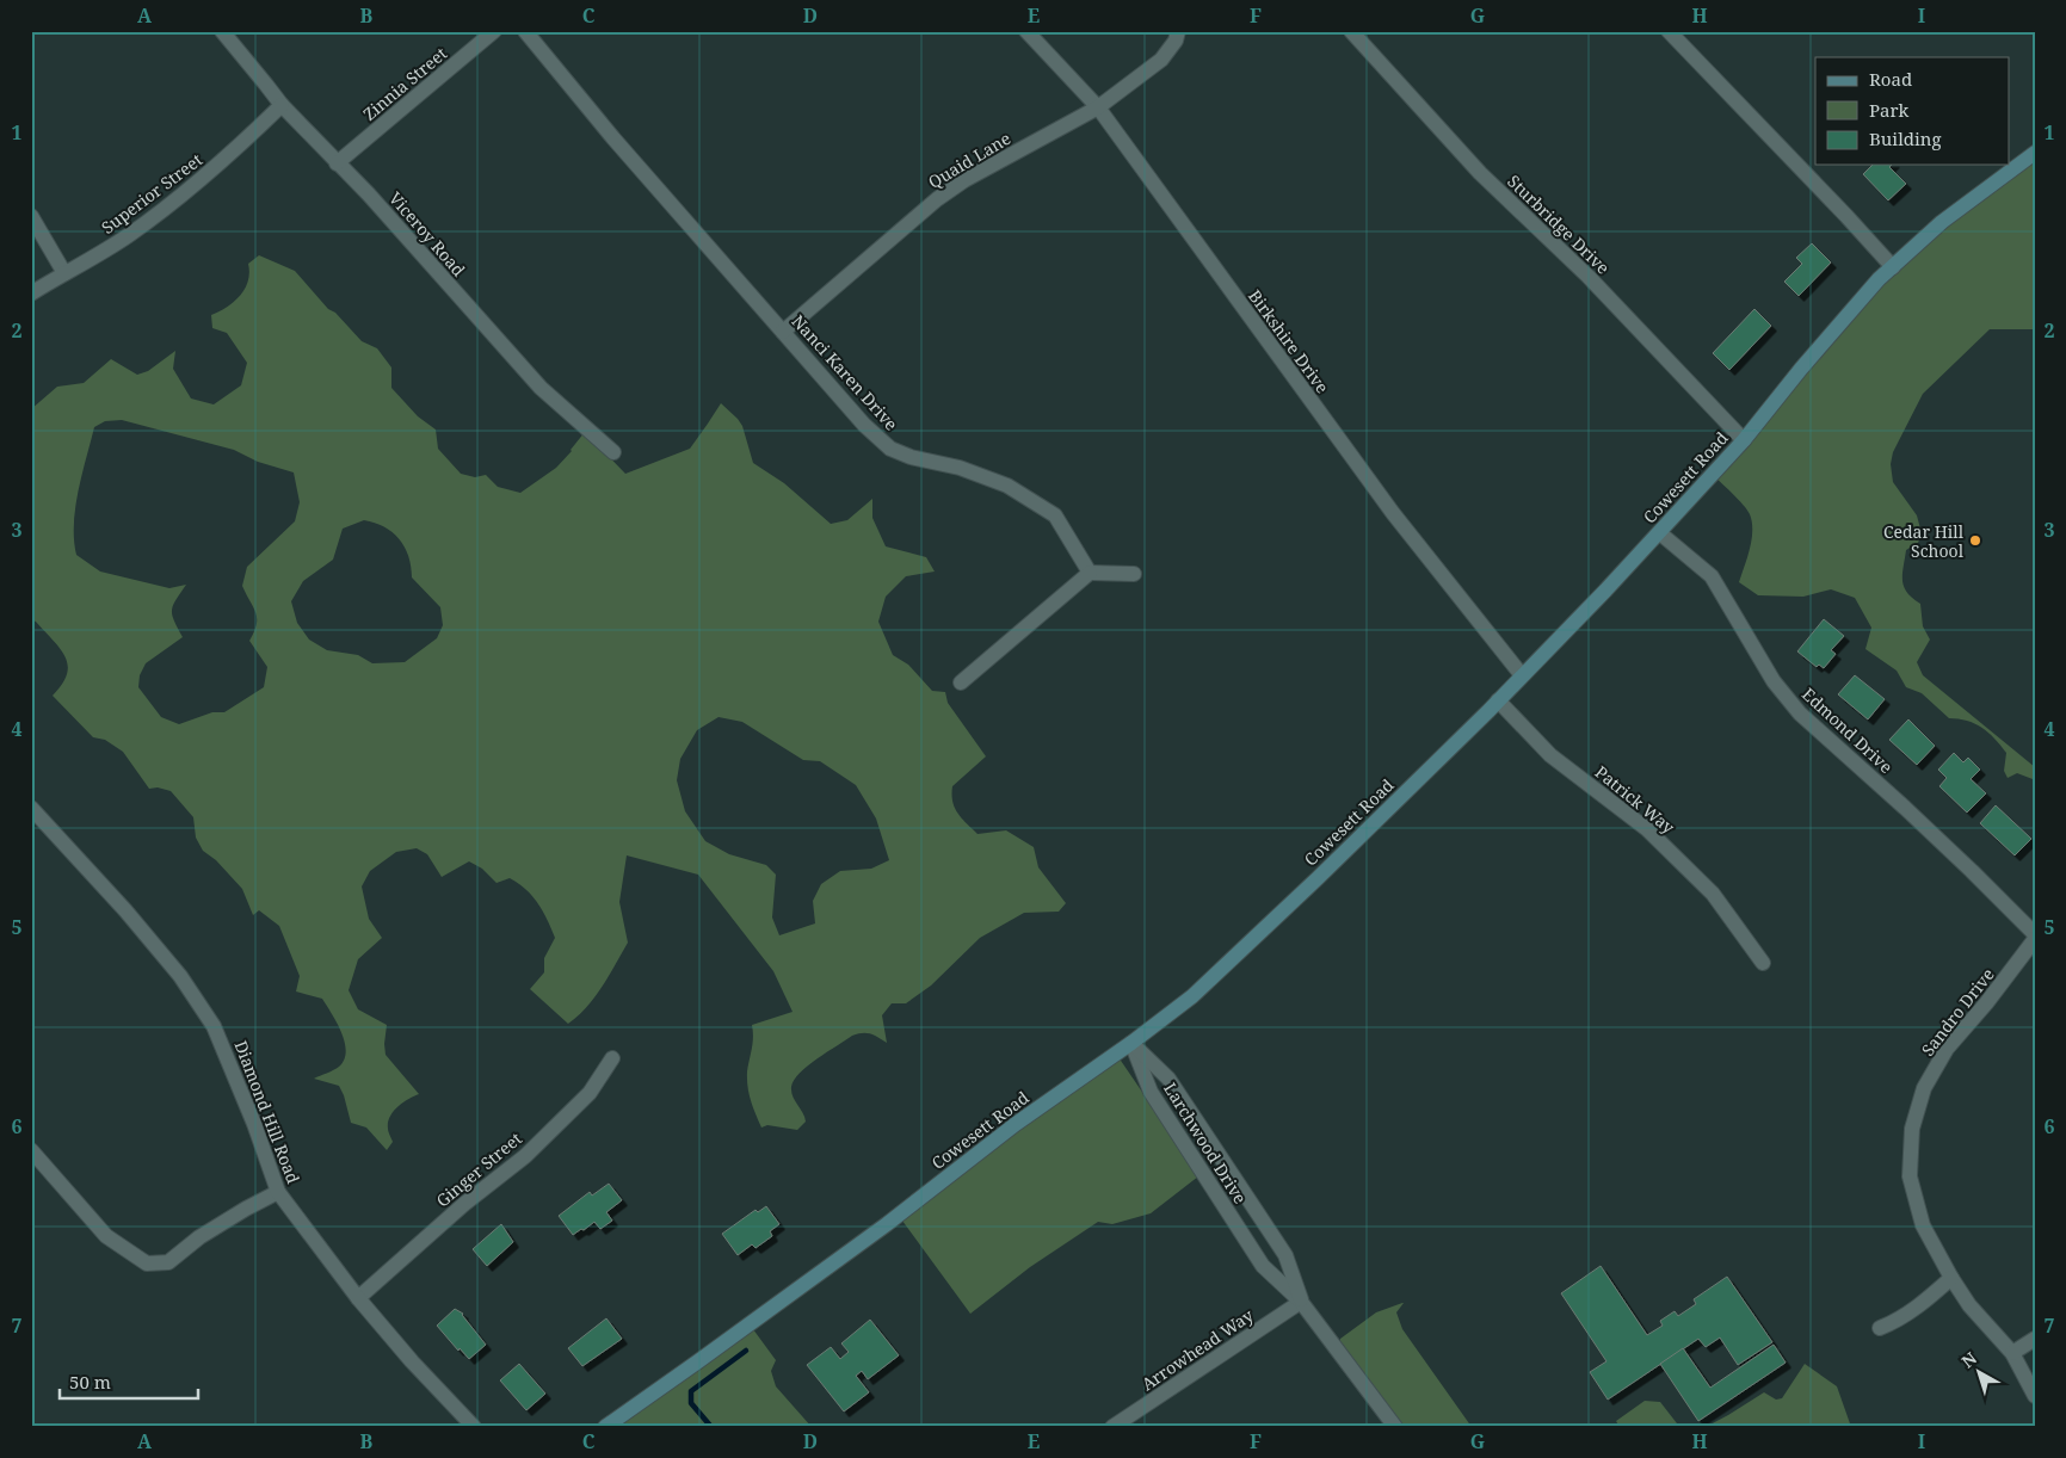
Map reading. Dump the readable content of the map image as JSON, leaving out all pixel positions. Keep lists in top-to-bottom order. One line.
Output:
{"streets":{"main road":["Cowesett Road"],"street":["Zinnia Street","Quaid Lane","Superior Street","Sturbridge Drive","Viceroy Road","Birkshire Drive","Nanci Karen Drive","Edmond Drive","Patrick Way","Sandro Drive","Diamond Hill Road","Larchwood Drive","Ginger Street","Arrowhead Way"]},"crossings":[["Zinnia Street","Viceroy Road"],["Quaid Lane","Birkshire Drive"],["Quaid Lane","Nanci Karen Drive"],["Superior Street","Viceroy Road"],["Sturbridge Drive","Cowesett Road"],["Birkshire Drive","Cowesett Road"],["Cowesett Road","Edmond Drive"],["Cowesett Road","Patrick Way"],["Cowesett Road","Larchwood Drive"],["Edmond Drive","Sandro Drive"],["Diamond Hill Road","Ginger Street"],["Larchwood Drive","Arrowhead Way"]],"places":["Cedar Hill School"],"legend":["Road","Park","Building"],"scale_bar":"50 m","north":"top left","grid":{"columns":["A","B","C","D","E","F","G","H","I"],"rows":["1","2","3","4","5","6","7"]}}
